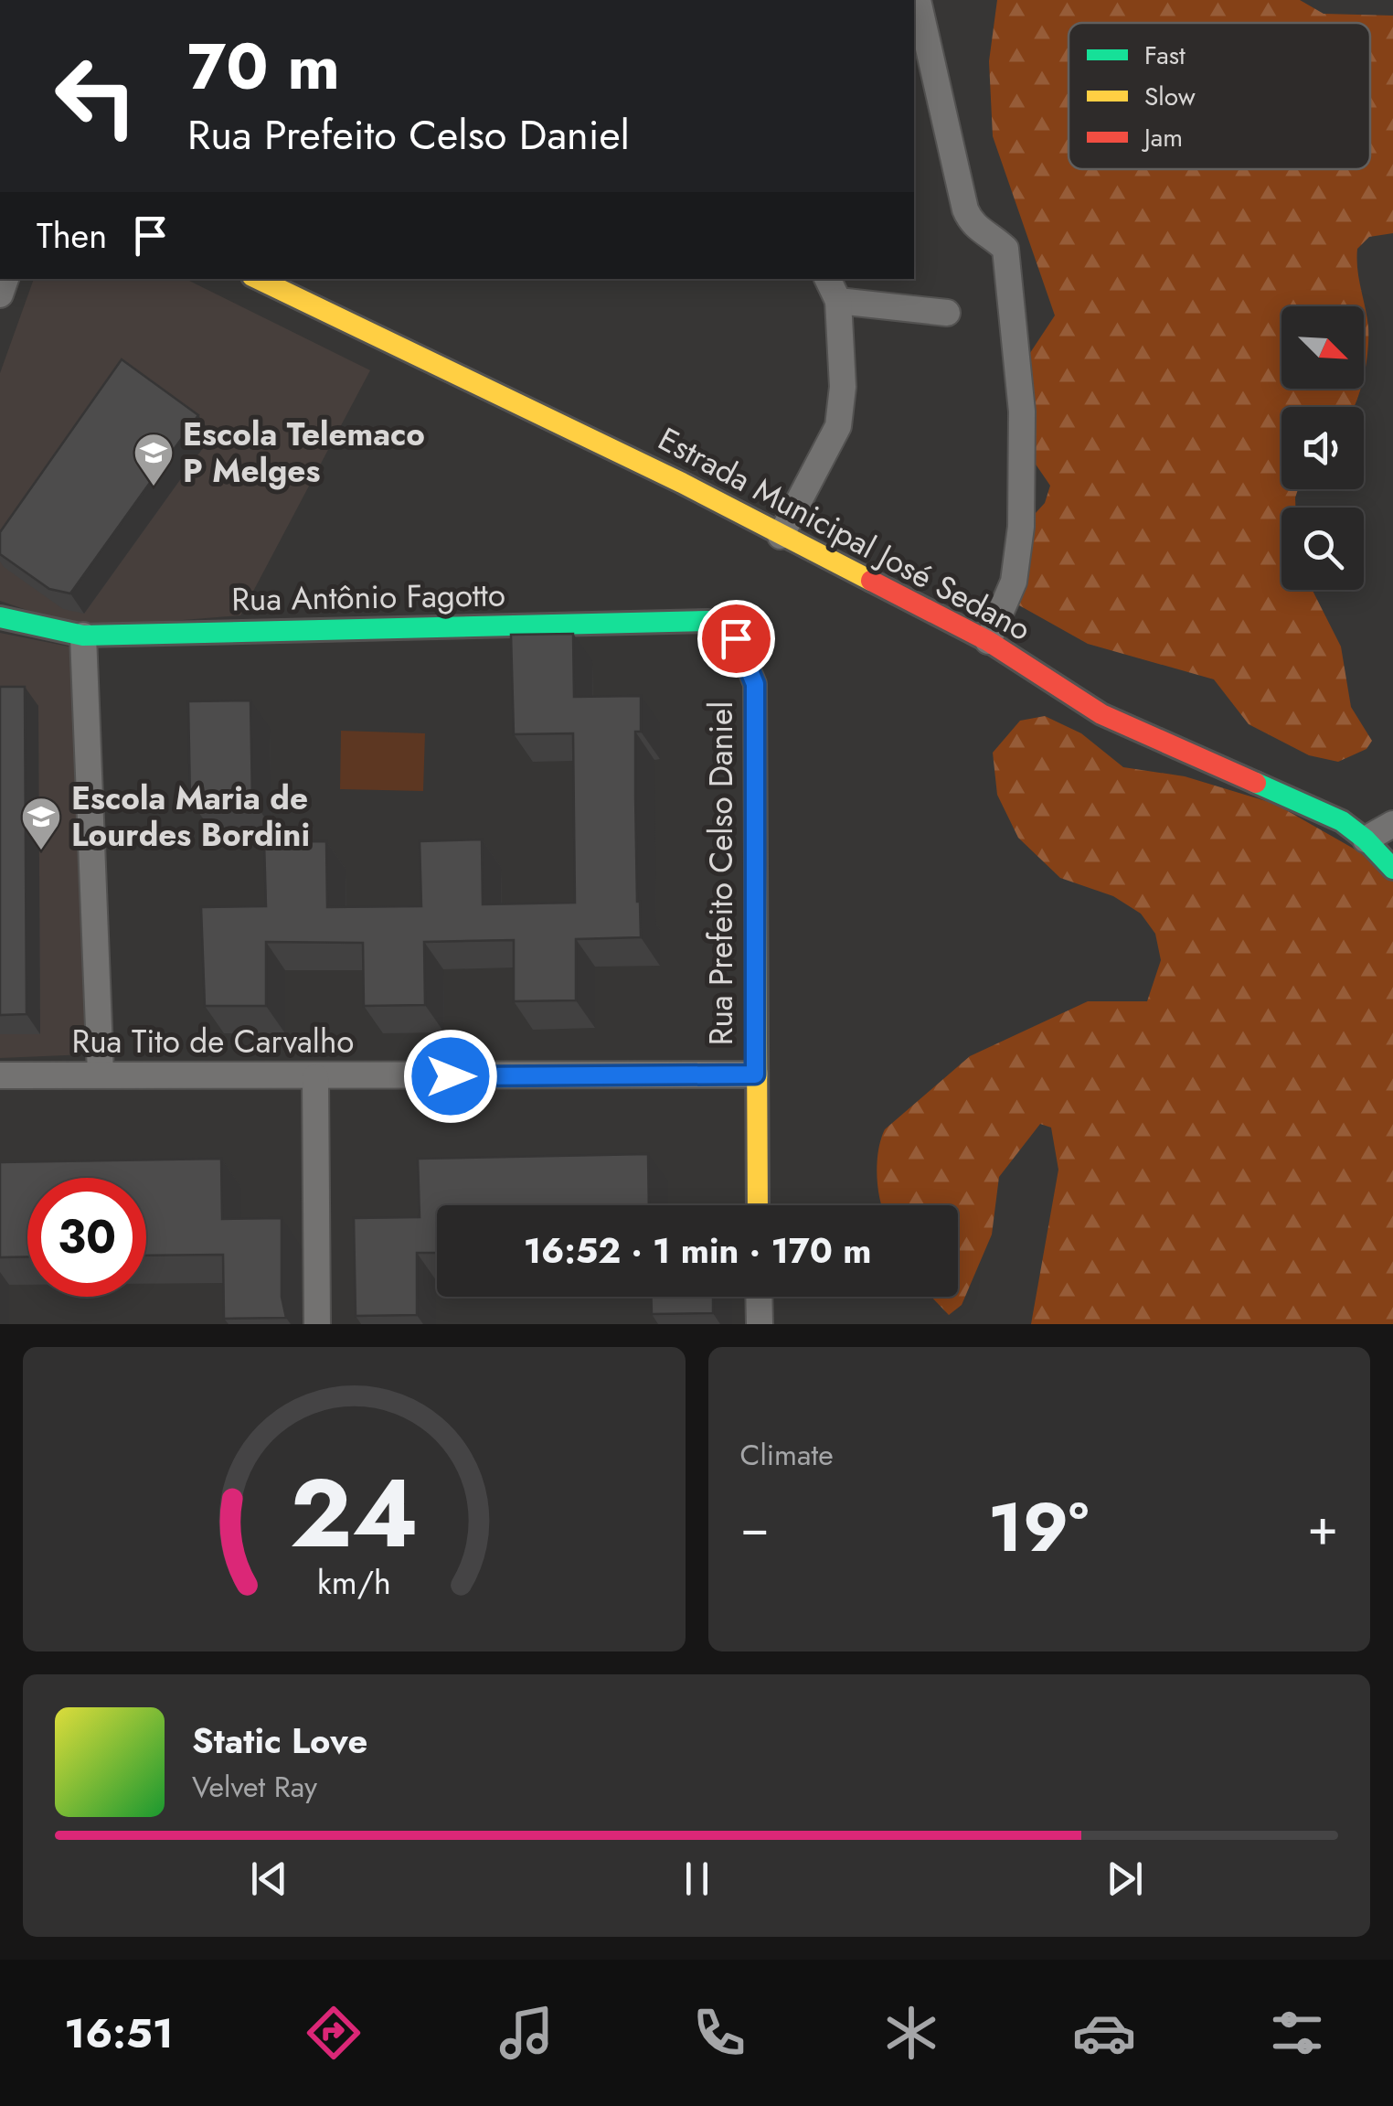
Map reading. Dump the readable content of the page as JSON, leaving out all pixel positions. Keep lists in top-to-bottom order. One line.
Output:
{"streets":{"street":["Estrada Municipal José Sedano","Rua Antônio Fagotto","Rua Prefeito Celso Daniel","Rua Tito de Carvalho"]},"crossings":[["Rua Antônio Fagotto","Rua Prefeito Celso Daniel"],["Rua Prefeito Celso Daniel","Rua Tito de Carvalho"]],"places":{"school or university":["Escola Telemaco P Melges","Escola Maria de Lourdes Bordini"]},"legend":["Fast","Slow","Jam"],"north":"bottom right","page":{"turn":["70 m","Rua Prefeito Celso Daniel"],"then":"Then","limit":"30","trip":"16:52 · 1 min · 170 m","tile":"Climate","heat":["−","19°","+"],"song":["Static Love","Velvet Ray"],"tabs":"16:51","gauge":["24","km/h"]}}
